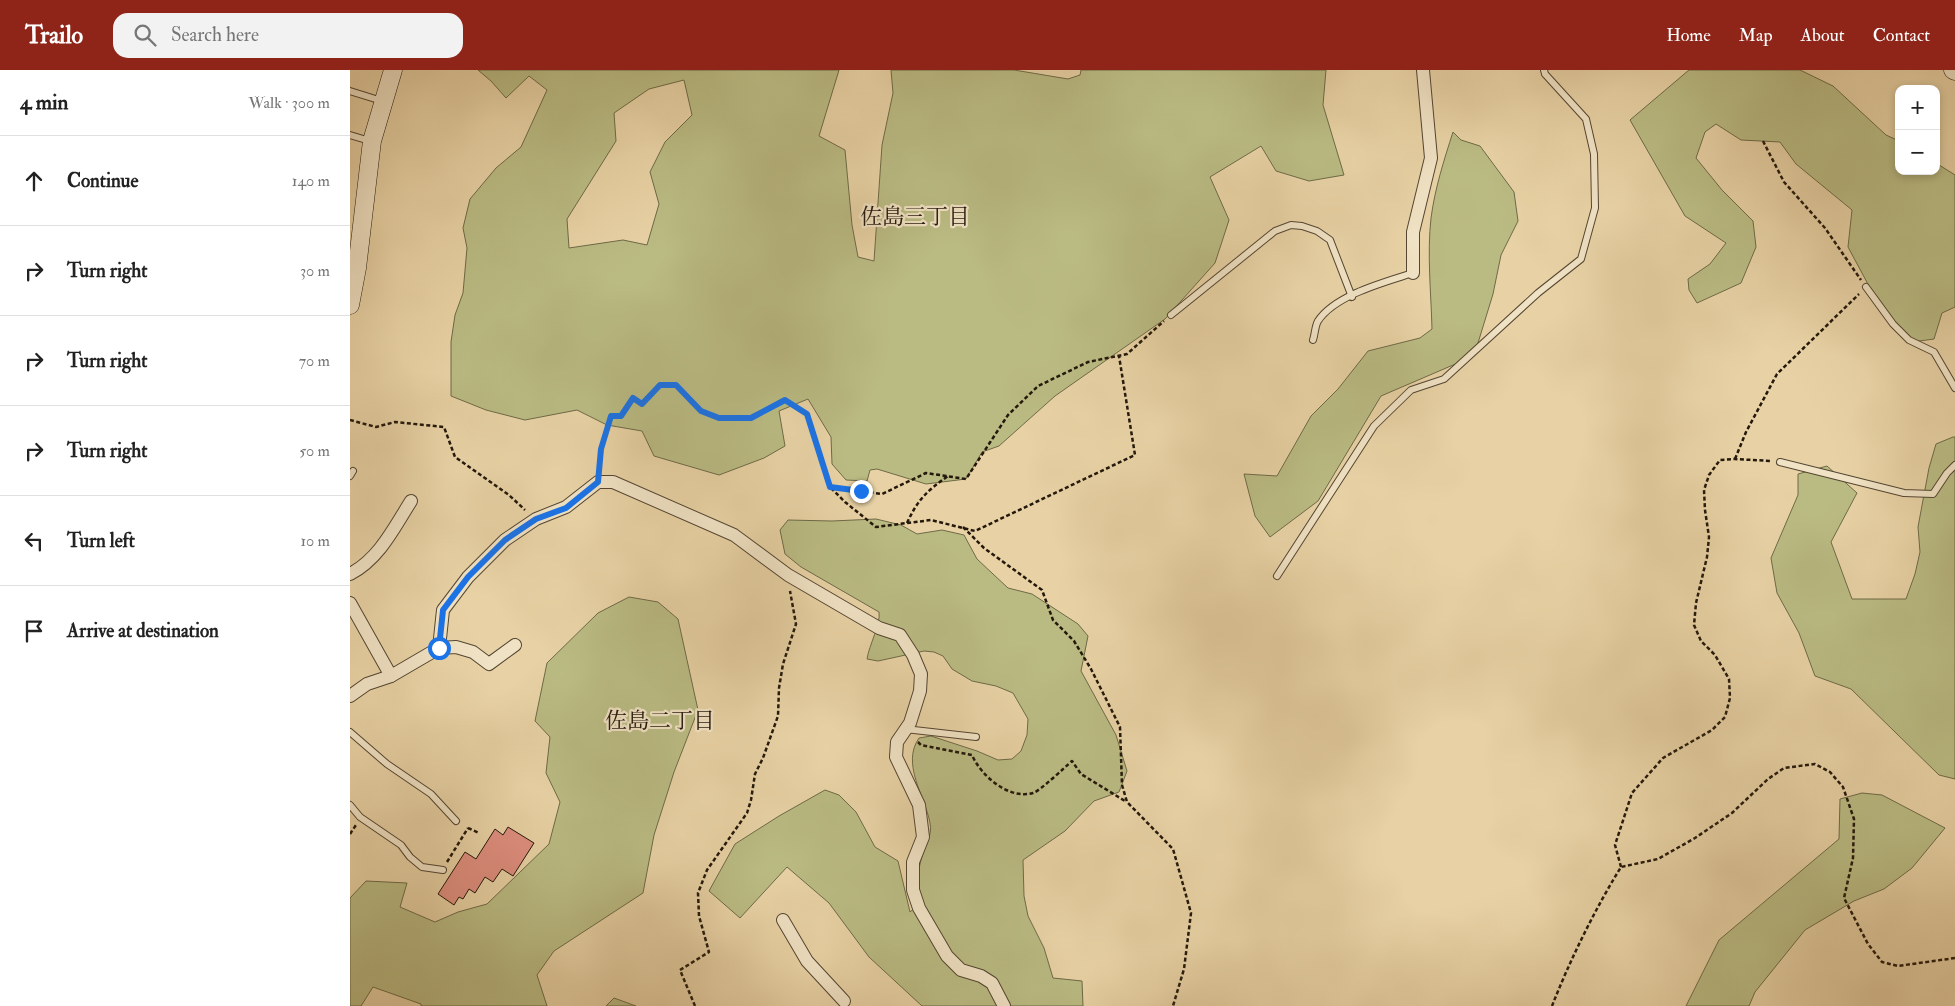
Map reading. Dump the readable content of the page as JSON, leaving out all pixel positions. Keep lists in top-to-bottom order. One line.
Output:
{"districts":["佐島三丁目","佐島二丁目"],"page":{"header":"Trailo","search":"Search here","nav":["Home","Map","About","Contact"],"heading":["4 min","Walk · 300 m"],"map_buttons":["+","−"],"list":[["Continue","140 m"],["Turn right","30 m"],["Turn right","70 m"],["Turn right","50 m"],["Turn left","10 m"],"Arrive at destination"]}}
